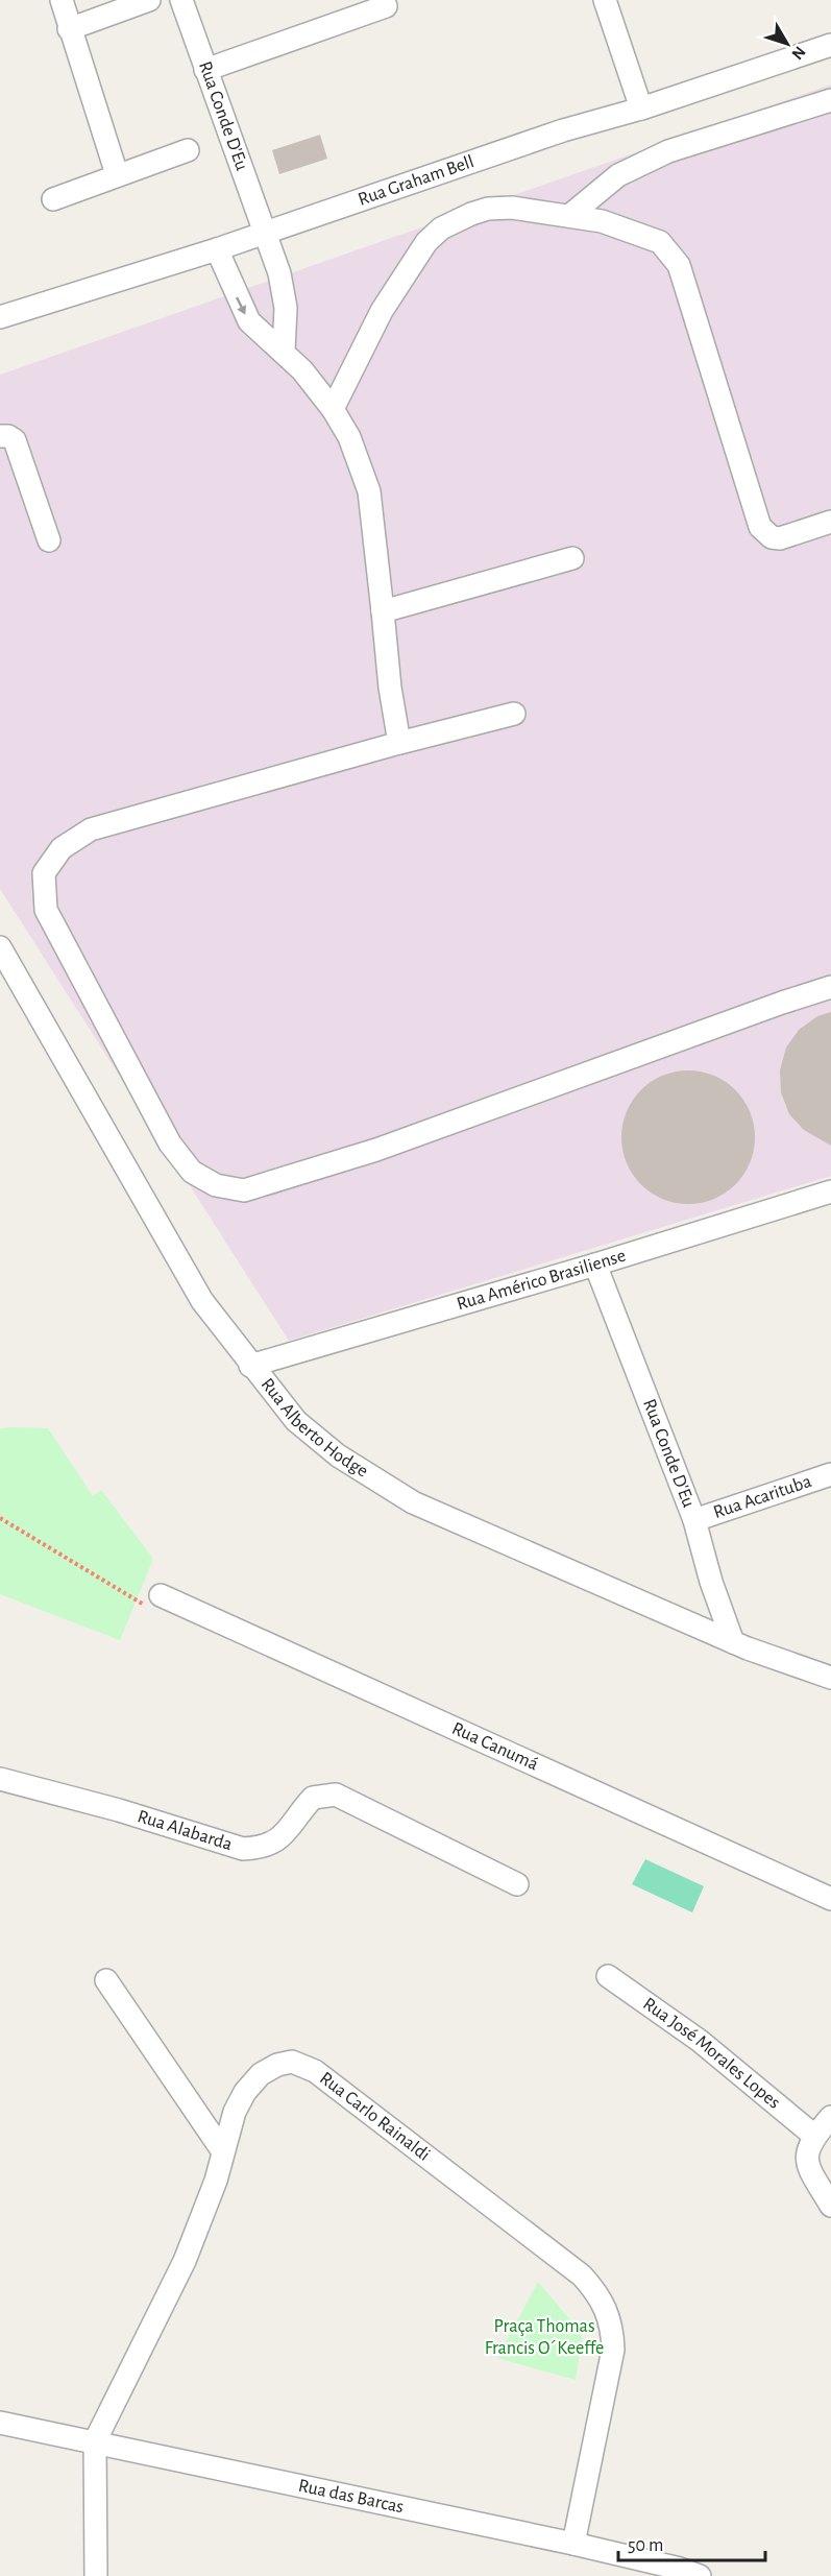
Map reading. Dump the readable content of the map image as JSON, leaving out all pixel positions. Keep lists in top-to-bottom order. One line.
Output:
{"streets":{"street":["Rua Conde D'Eu","Rua Graham Bell","Rua Américo Brasiliense","Rua Alberto Hodge","Rua Acarituba","Rua Canumá","Rua Alabarda","Rua José Morales Lopes","Rua Carlo Rainaldi","Rua das Barcas"]},"crossings":[["Rua Conde D'Eu","Rua Graham Bell"],["Rua Conde D'Eu","Rua Américo Brasiliense"],["Rua Conde D'Eu","Rua Alberto Hodge"],["Rua Conde D'Eu","Rua Acarituba"],["Rua Américo Brasiliense","Rua Alberto Hodge"],["Rua Carlo Rainaldi","Rua das Barcas"]],"parks":["Praça Thomas Francis O´Keeffe"],"scale_bar":"50 m","north":"bottom right"}
